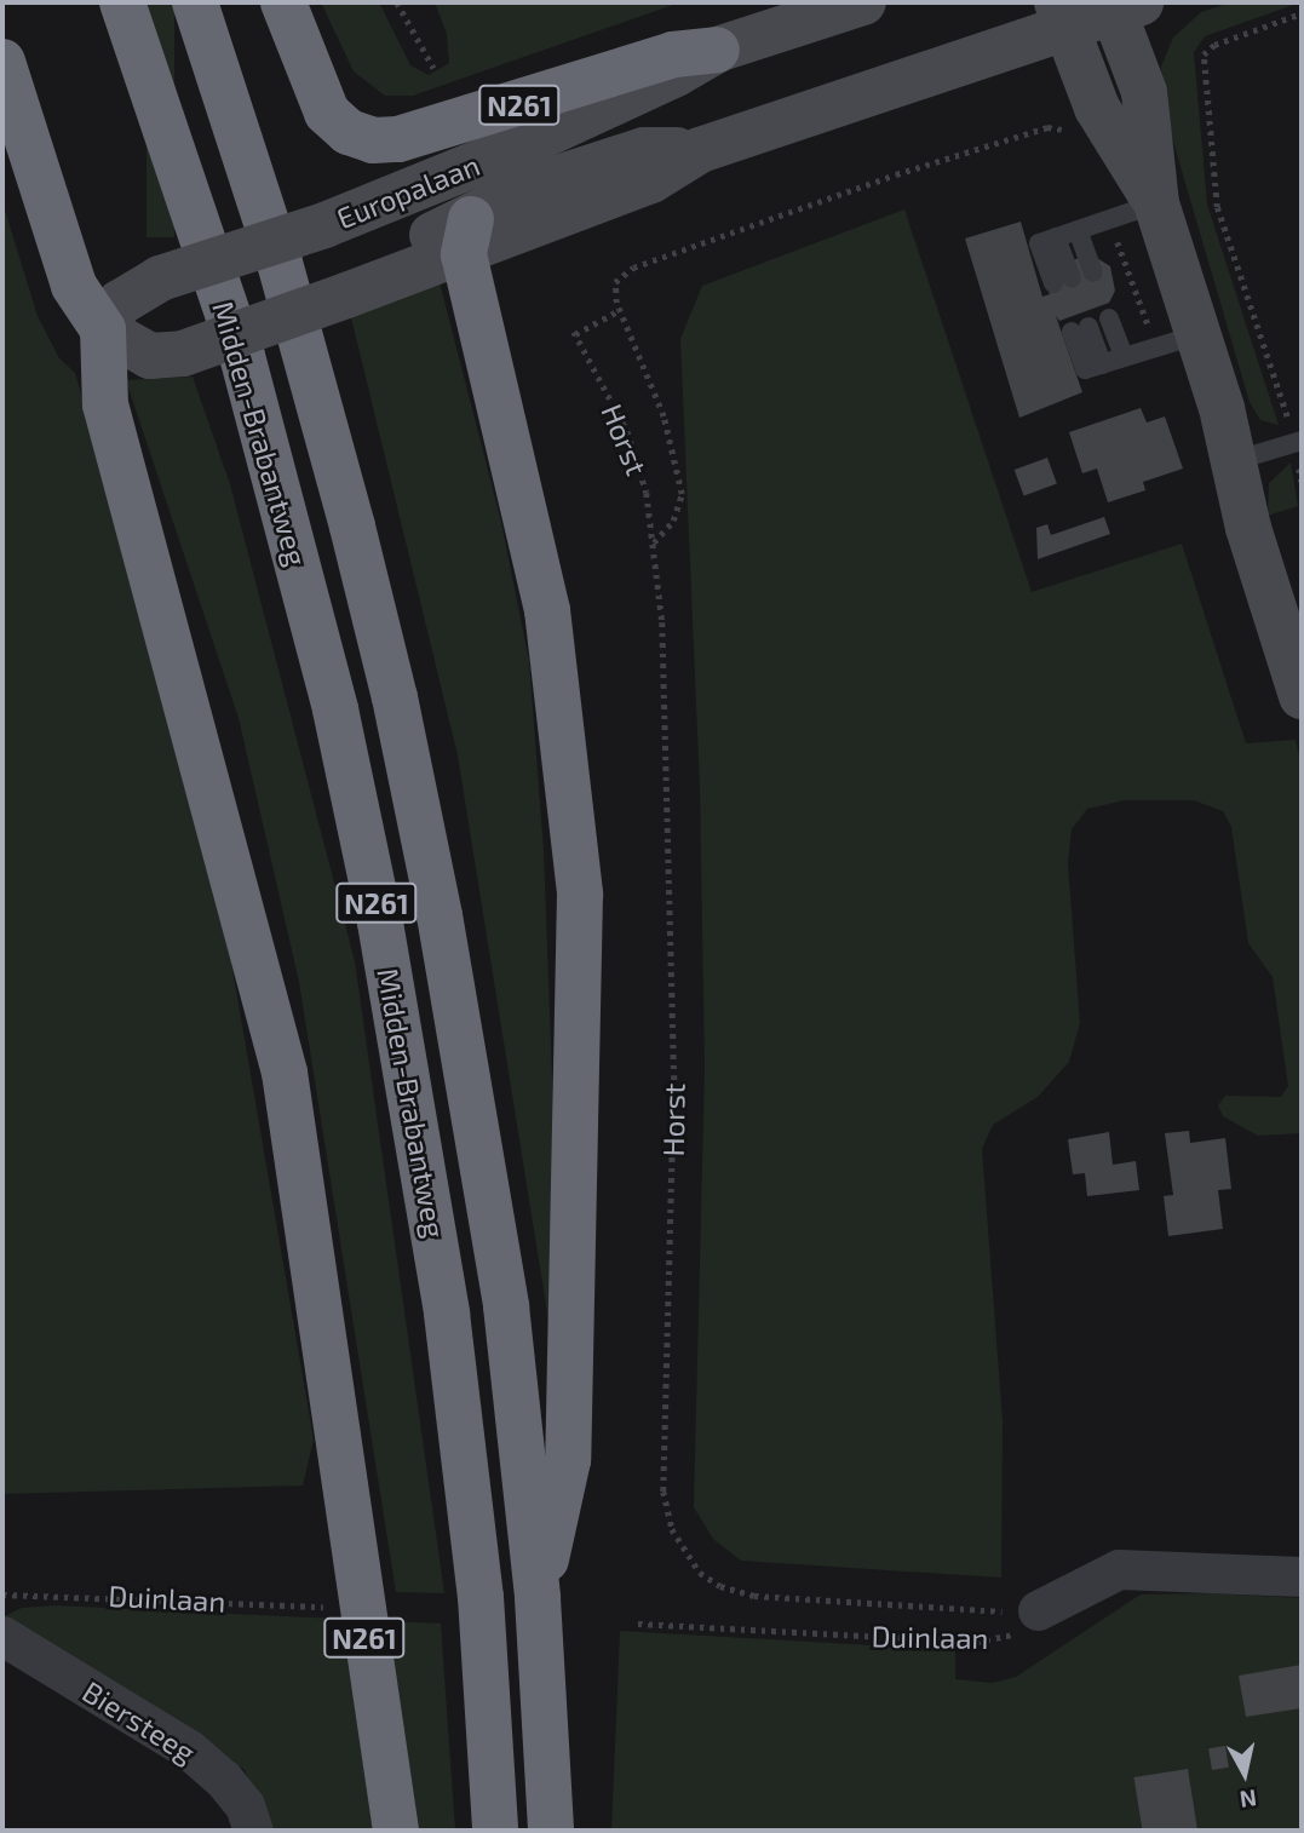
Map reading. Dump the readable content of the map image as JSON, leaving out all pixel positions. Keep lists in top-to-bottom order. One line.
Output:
{"streets":{"highway":["N261","Midden-Brabantweg"],"main road":["Europalaan"],"street":["Biersteeg"],"path":["Horst","Duinlaan"]},"crossings":[["N261","Europalaan"],["N261","Midden-Brabantweg"],["Horst","Duinlaan"]],"north":"bottom"}
